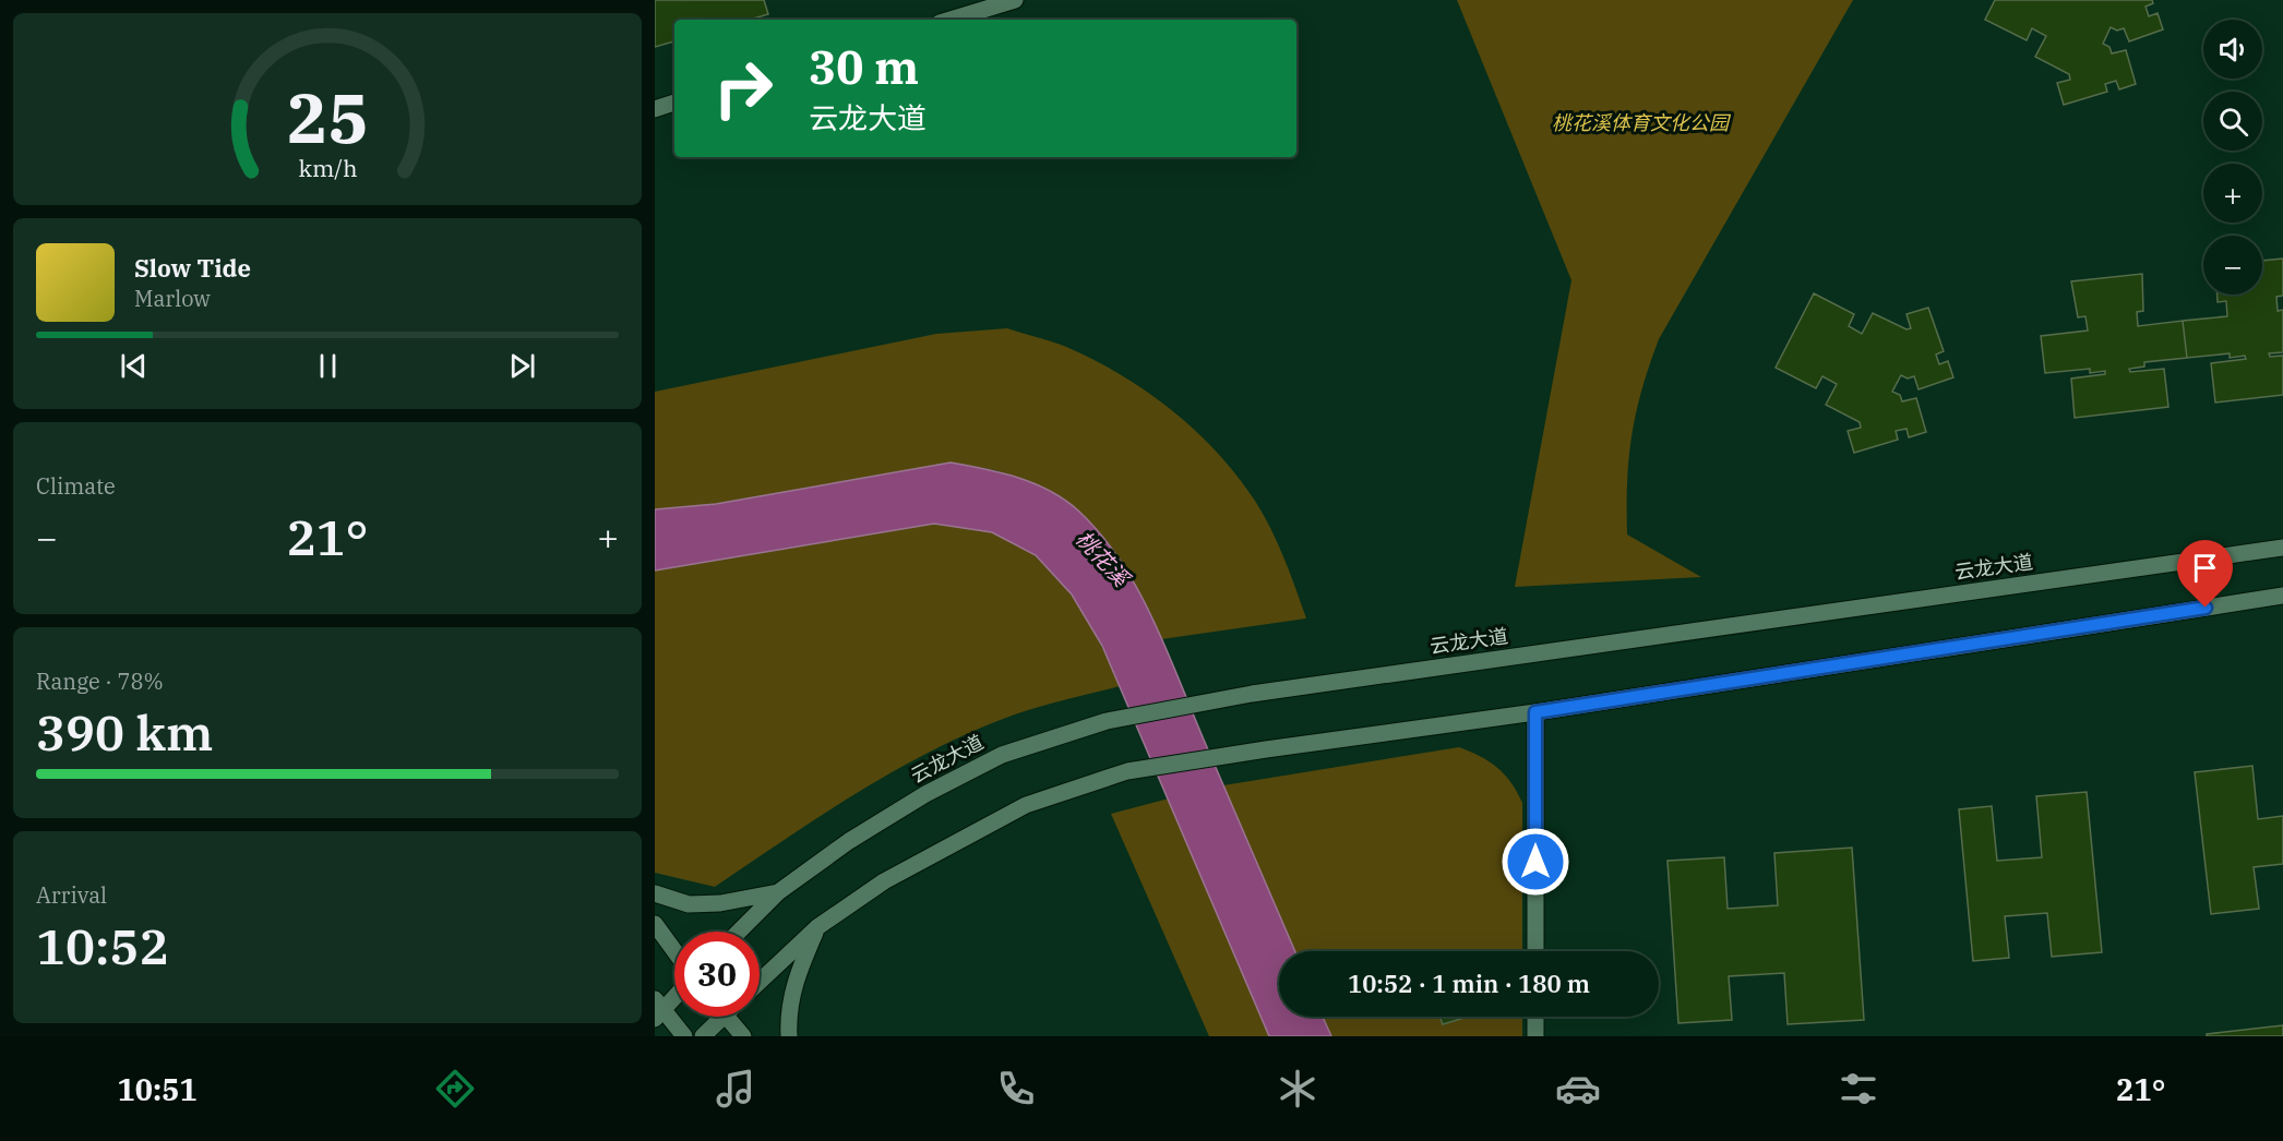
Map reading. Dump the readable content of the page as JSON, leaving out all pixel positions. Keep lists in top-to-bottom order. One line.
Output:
{"streets":{"main road":["云龙大道"]},"water":["桃花溪"],"parks":["桃花溪体育文化公园"],"page":{"map_buttons":["+","−"],"turn":["30 m","云龙大道"],"song":["Slow Tide","Marlow"],"tile":["Climate",["Range · 78%","390 km"],["Arrival","10:52"]],"heat":["−","21°","+"],"limit":"30","trip":"10:52 · 1 min · 180 m","tabs":["10:51","21°"],"gauge":["25","km/h"]}}
